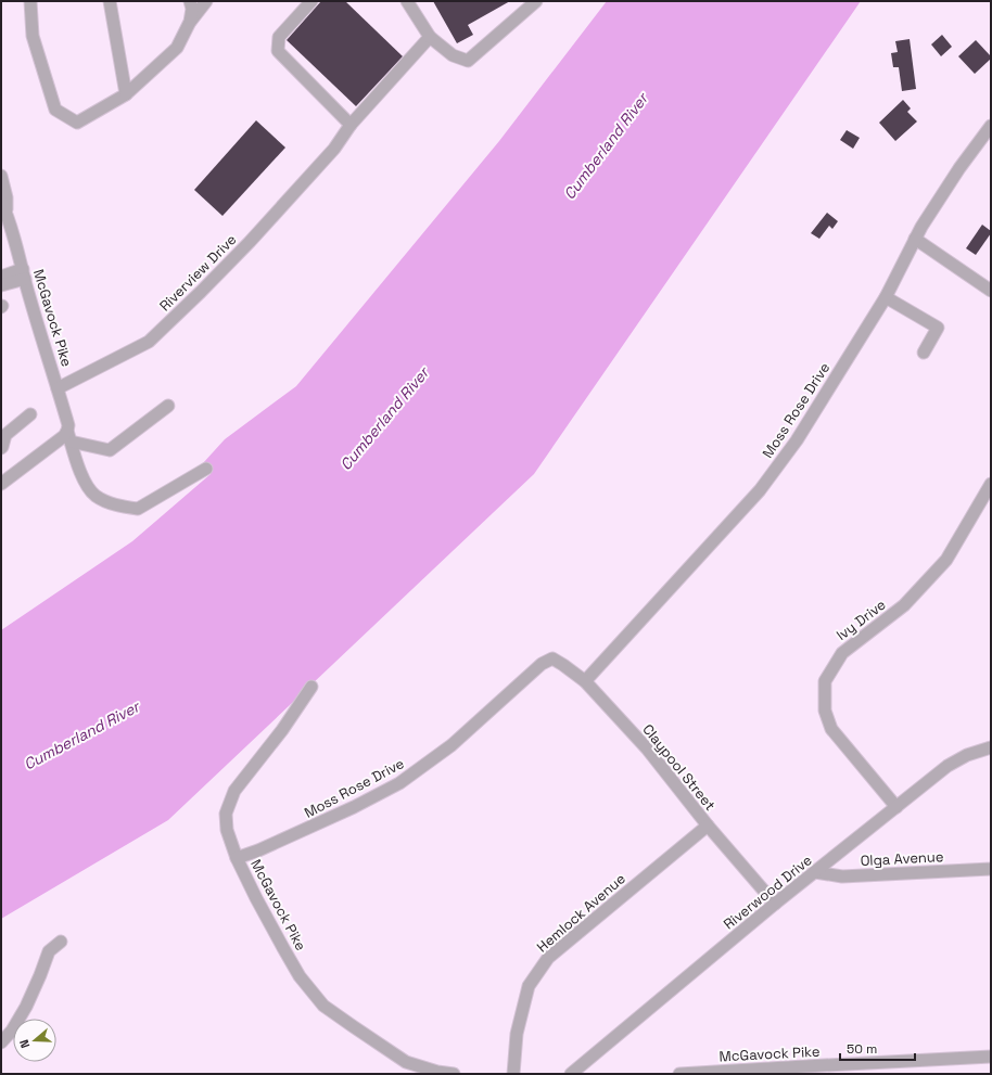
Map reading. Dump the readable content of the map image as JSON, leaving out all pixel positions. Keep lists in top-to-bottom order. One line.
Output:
{"streets":{"street":["Riverview Drive","McGavock Pike","Moss Rose Drive","Ivy Drive","Claypool Street","Olga Avenue","Riverwood Drive","Hemlock Avenue"]},"crossings":[["Riverview Drive","McGavock Pike"],["McGavock Pike","Moss Rose Drive"],["Moss Rose Drive","Claypool Street"],["Ivy Drive","Riverwood Drive"],["Claypool Street","Riverwood Drive"],["Claypool Street","Hemlock Avenue"],["Olga Avenue","Riverwood Drive"]],"water":["Cumberland River"],"scale_bar":"50 m","north":"left"}
